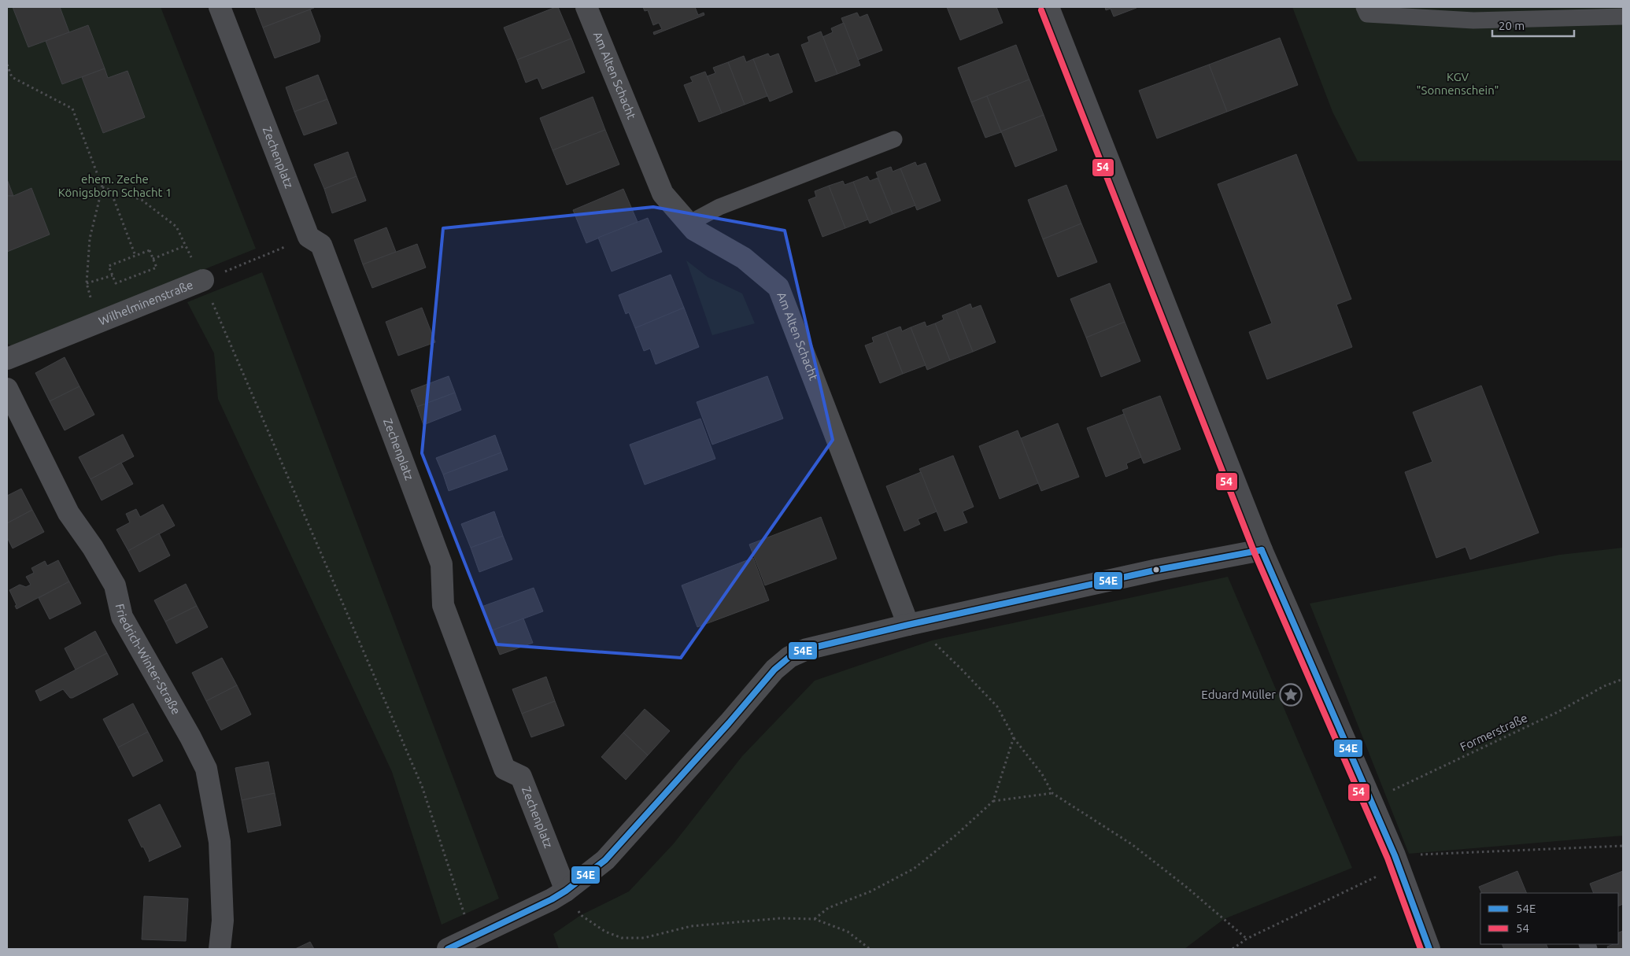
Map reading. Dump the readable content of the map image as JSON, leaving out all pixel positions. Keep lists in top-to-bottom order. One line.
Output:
{"streets":{"street":["Am Alten Schacht","Zechenplatz","Wilhelminenstraße","Friedrich-Winter-Straße"],"path":["Formerstraße"]},"parks":["KGV \"Sonnenschein\"","ehem. Zeche Königsborn Schacht 1"],"places":{"place":["Eduard Müller"]},"lines":["transit line 54","transit line 54E"],"legend":["54E","54"],"scale_bar":"20 m"}
